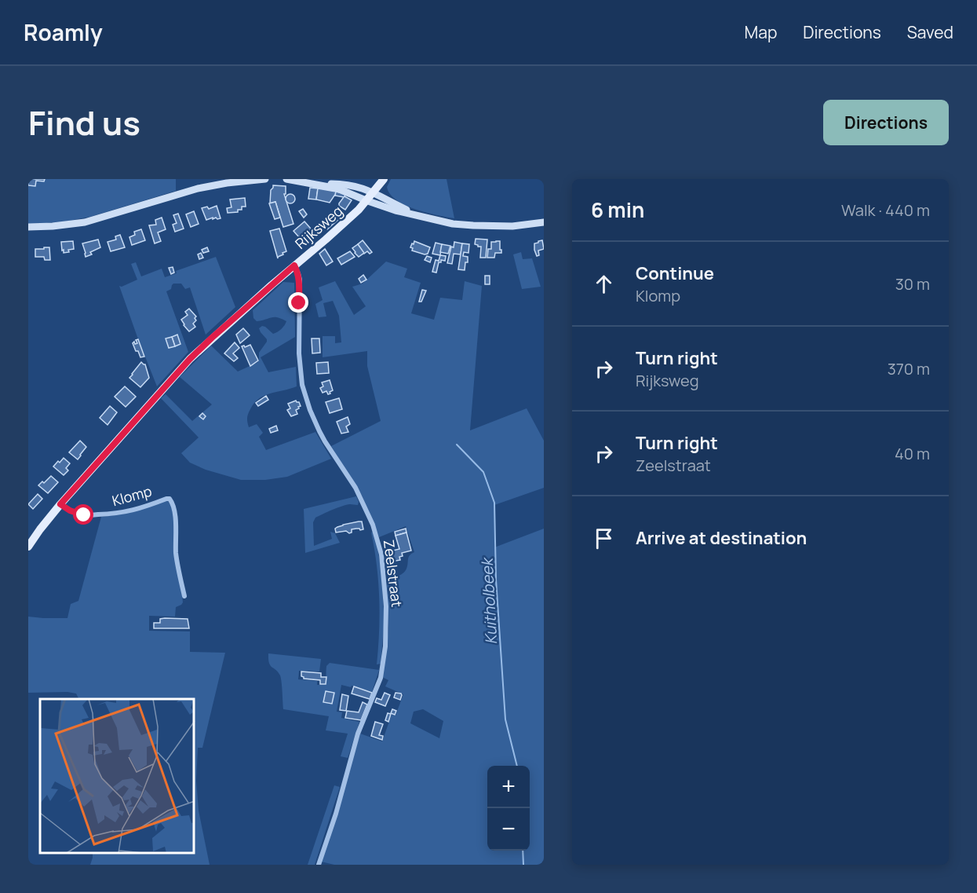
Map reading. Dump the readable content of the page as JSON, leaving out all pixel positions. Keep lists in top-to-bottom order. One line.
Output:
{"streets":{"main road":["Rijksweg"],"street":["Klomp","Zeelstraat"]},"crossings":[["Rijksweg","Klomp"],["Rijksweg","Zeelstraat"]],"water":["Kuitholbeek"],"page":{"header":"Roamly","nav":["Map","Directions","Saved"],"title":"Find us","buttons":"Directions","heading":["6 min","Walk · 440 m"],"list":[["Continue","Klomp","30 m"],["Turn right","Rijksweg","370 m"],["Turn right","Zeelstraat","40 m"],"Arrive at destination"],"map_buttons":["+","−"]}}
